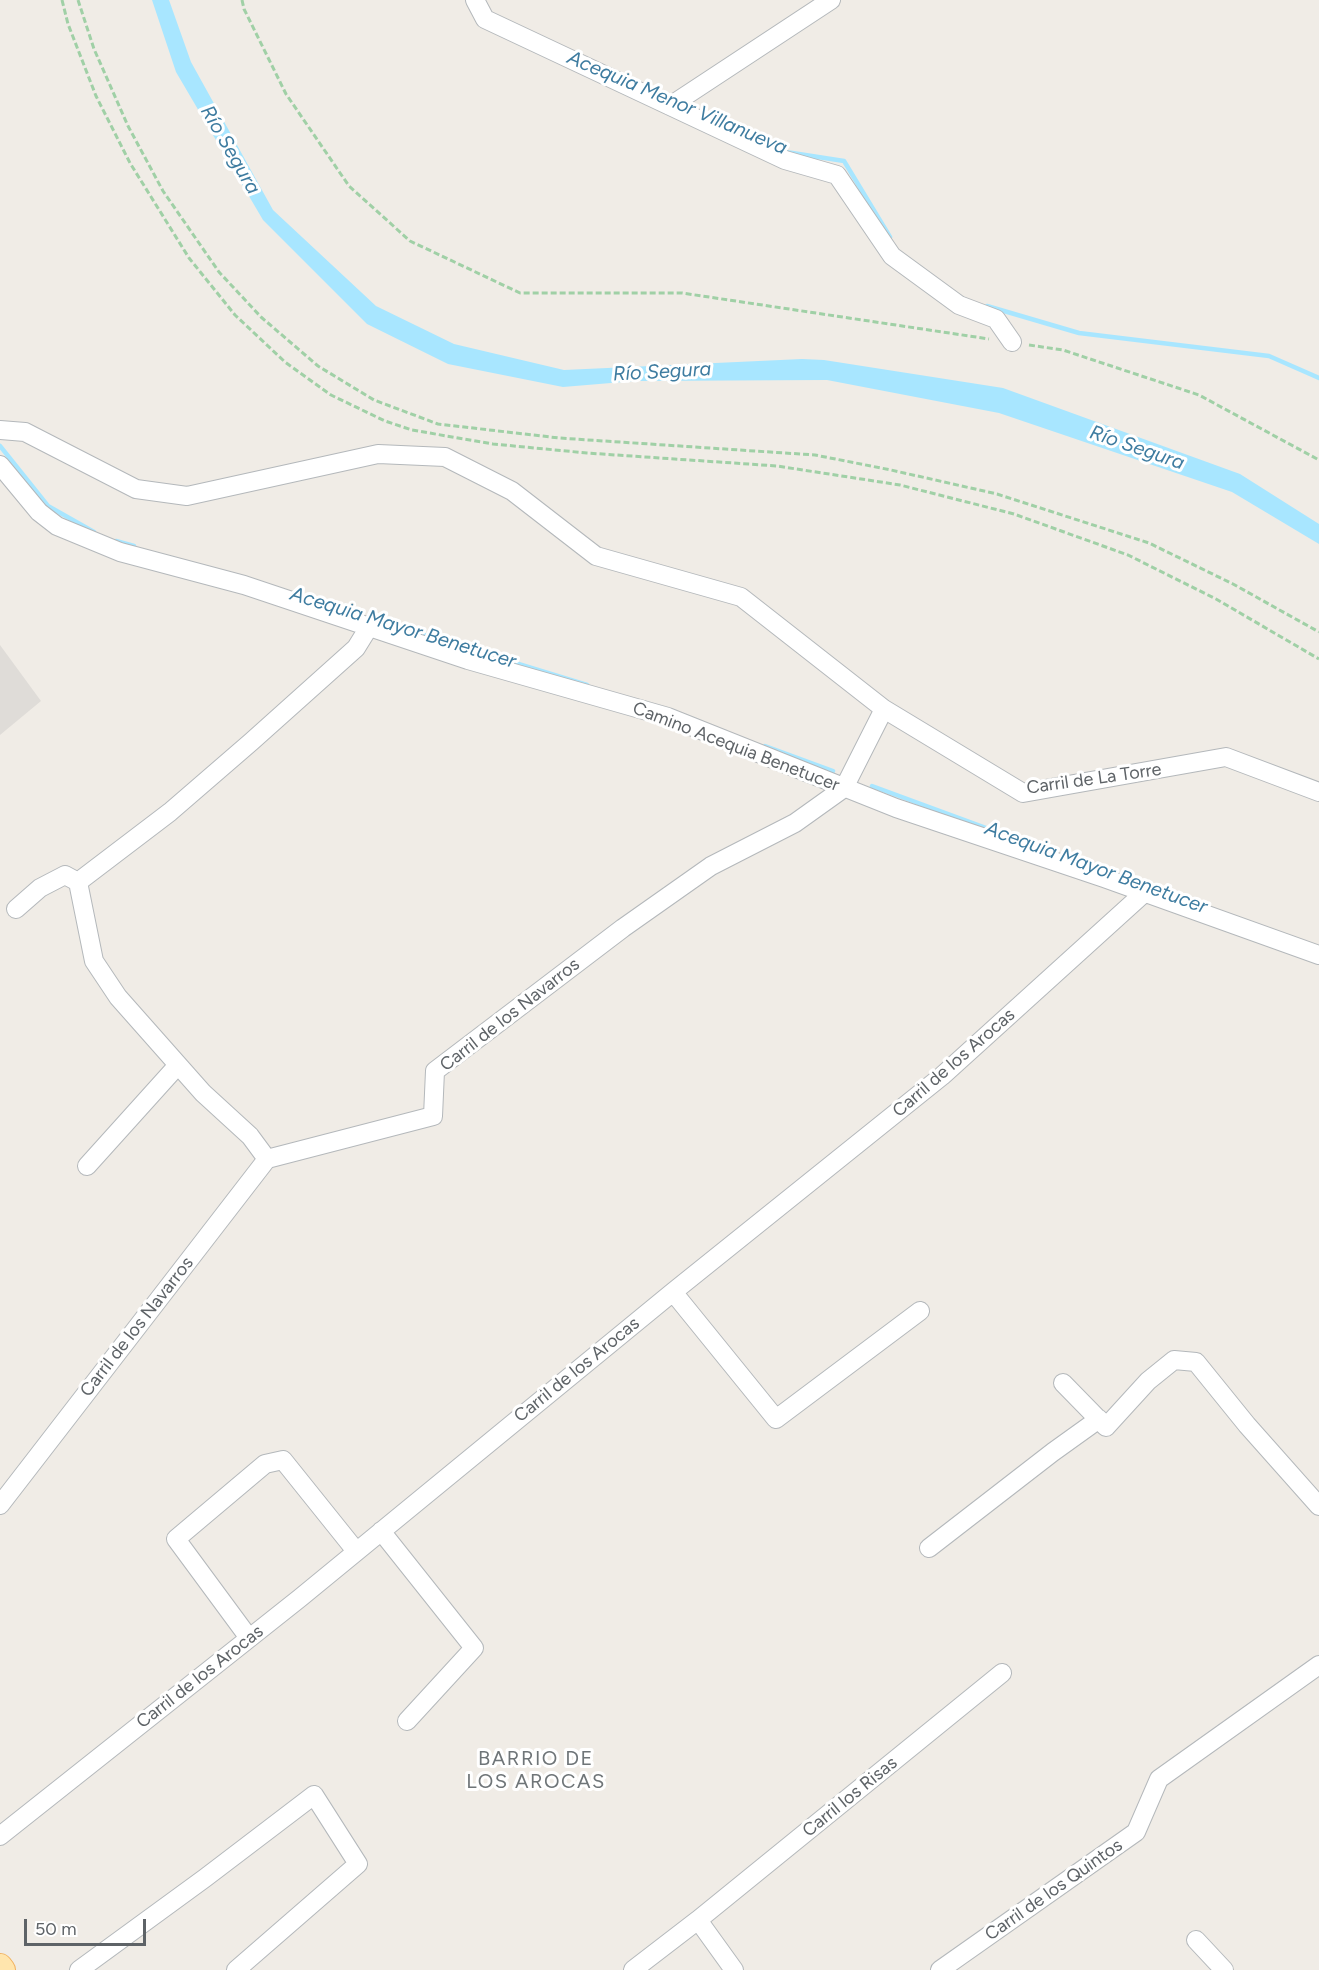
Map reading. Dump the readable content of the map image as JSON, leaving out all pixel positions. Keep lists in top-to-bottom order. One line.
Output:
{"streets":{"street":["Camino Acequia Benetucer","Carril de La Torre","Carril de los Navarros","Carril de los Arocas","Carril los Risas","Carril de los Quintos"]},"crossings":[["Camino Acequia Benetucer","Carril de los Navarros"],["Camino Acequia Benetucer","Carril de los Arocas"],["Carril de La Torre","Carril de los Navarros"]],"districts":["BARRIO DE LOS AROCAS"],"water":["Acequia Menor Villanueva","Río Segura","Acequia Mayor Benetucer"],"scale_bar":"50 m"}
